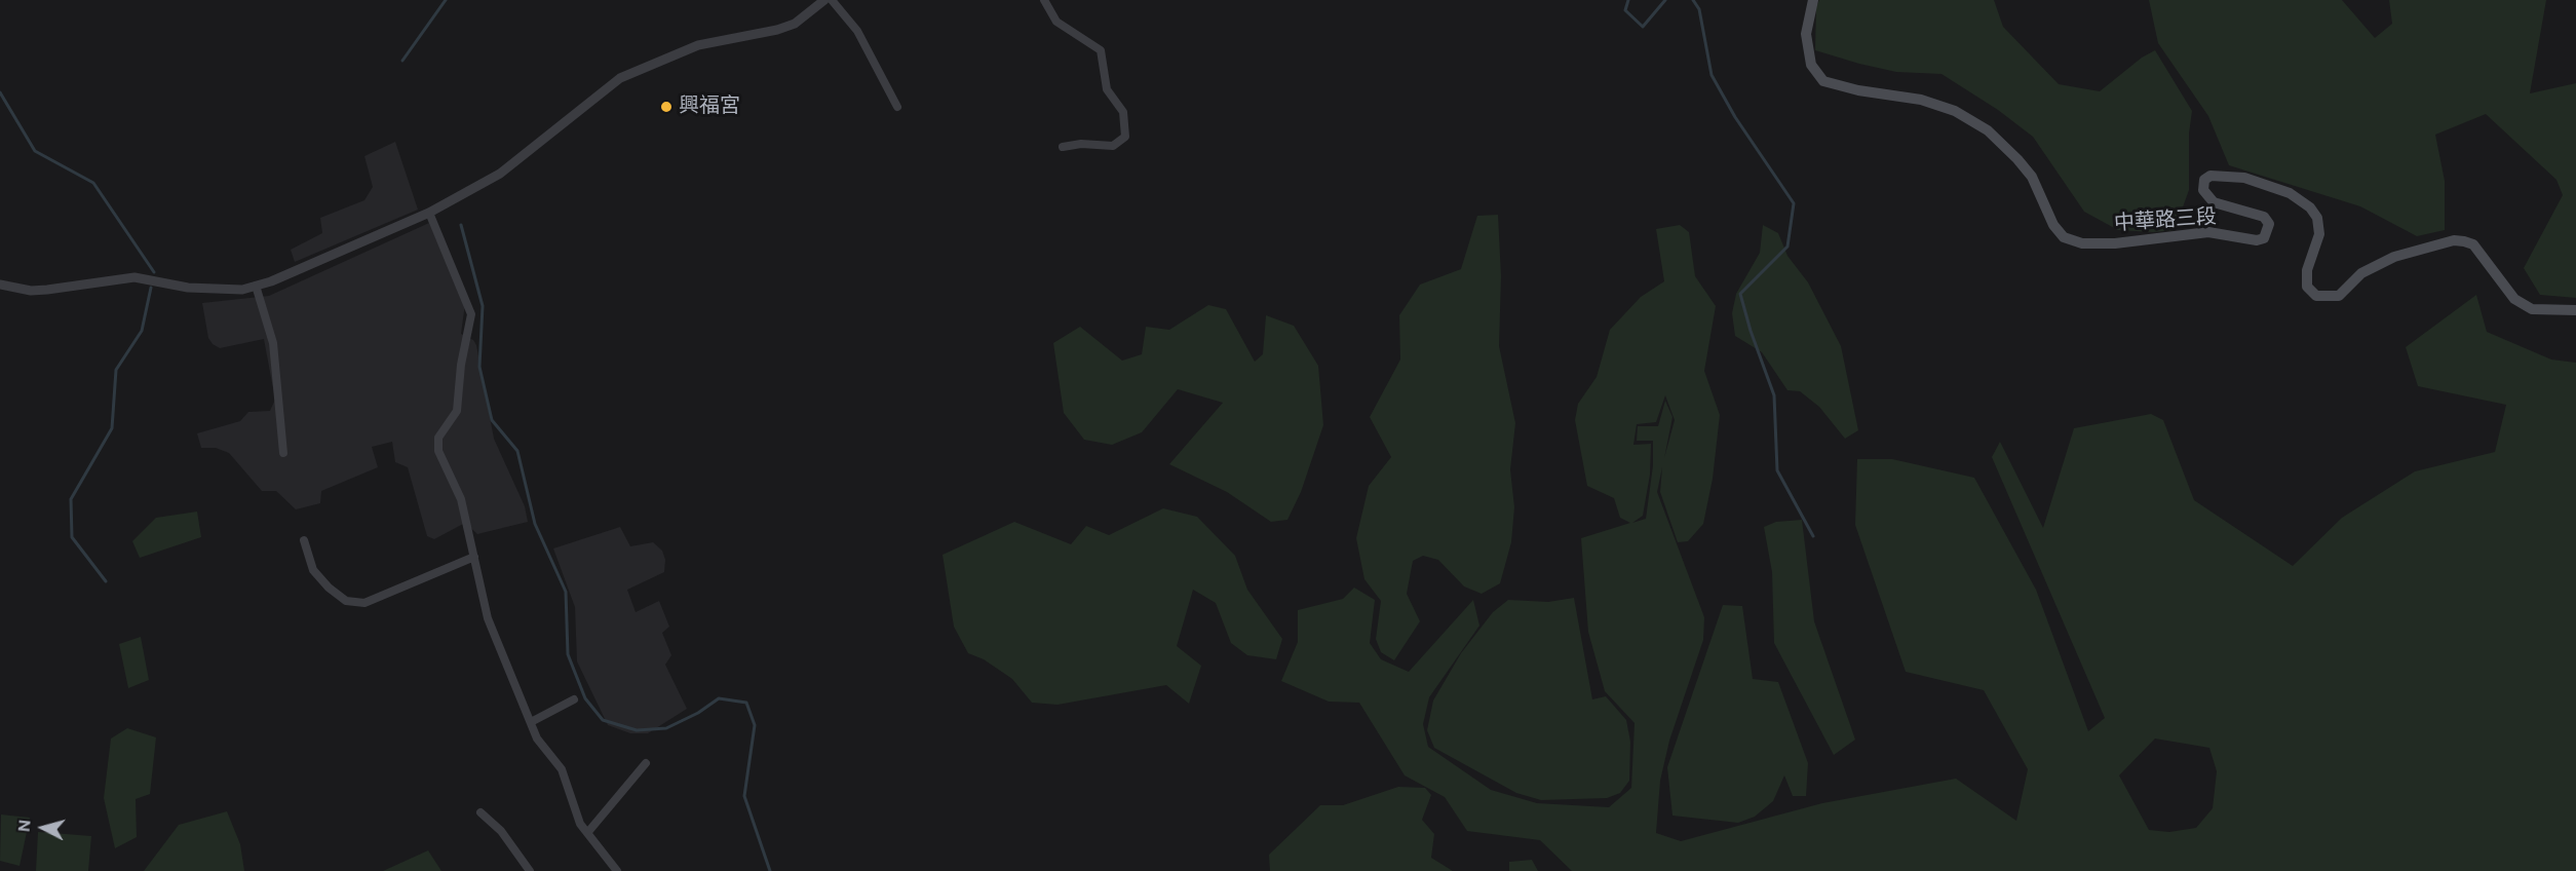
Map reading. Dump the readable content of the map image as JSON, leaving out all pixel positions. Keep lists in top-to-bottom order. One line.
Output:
{"streets":{"main road":["中華路三段"]},"places":["興福宮"],"north":"left"}
